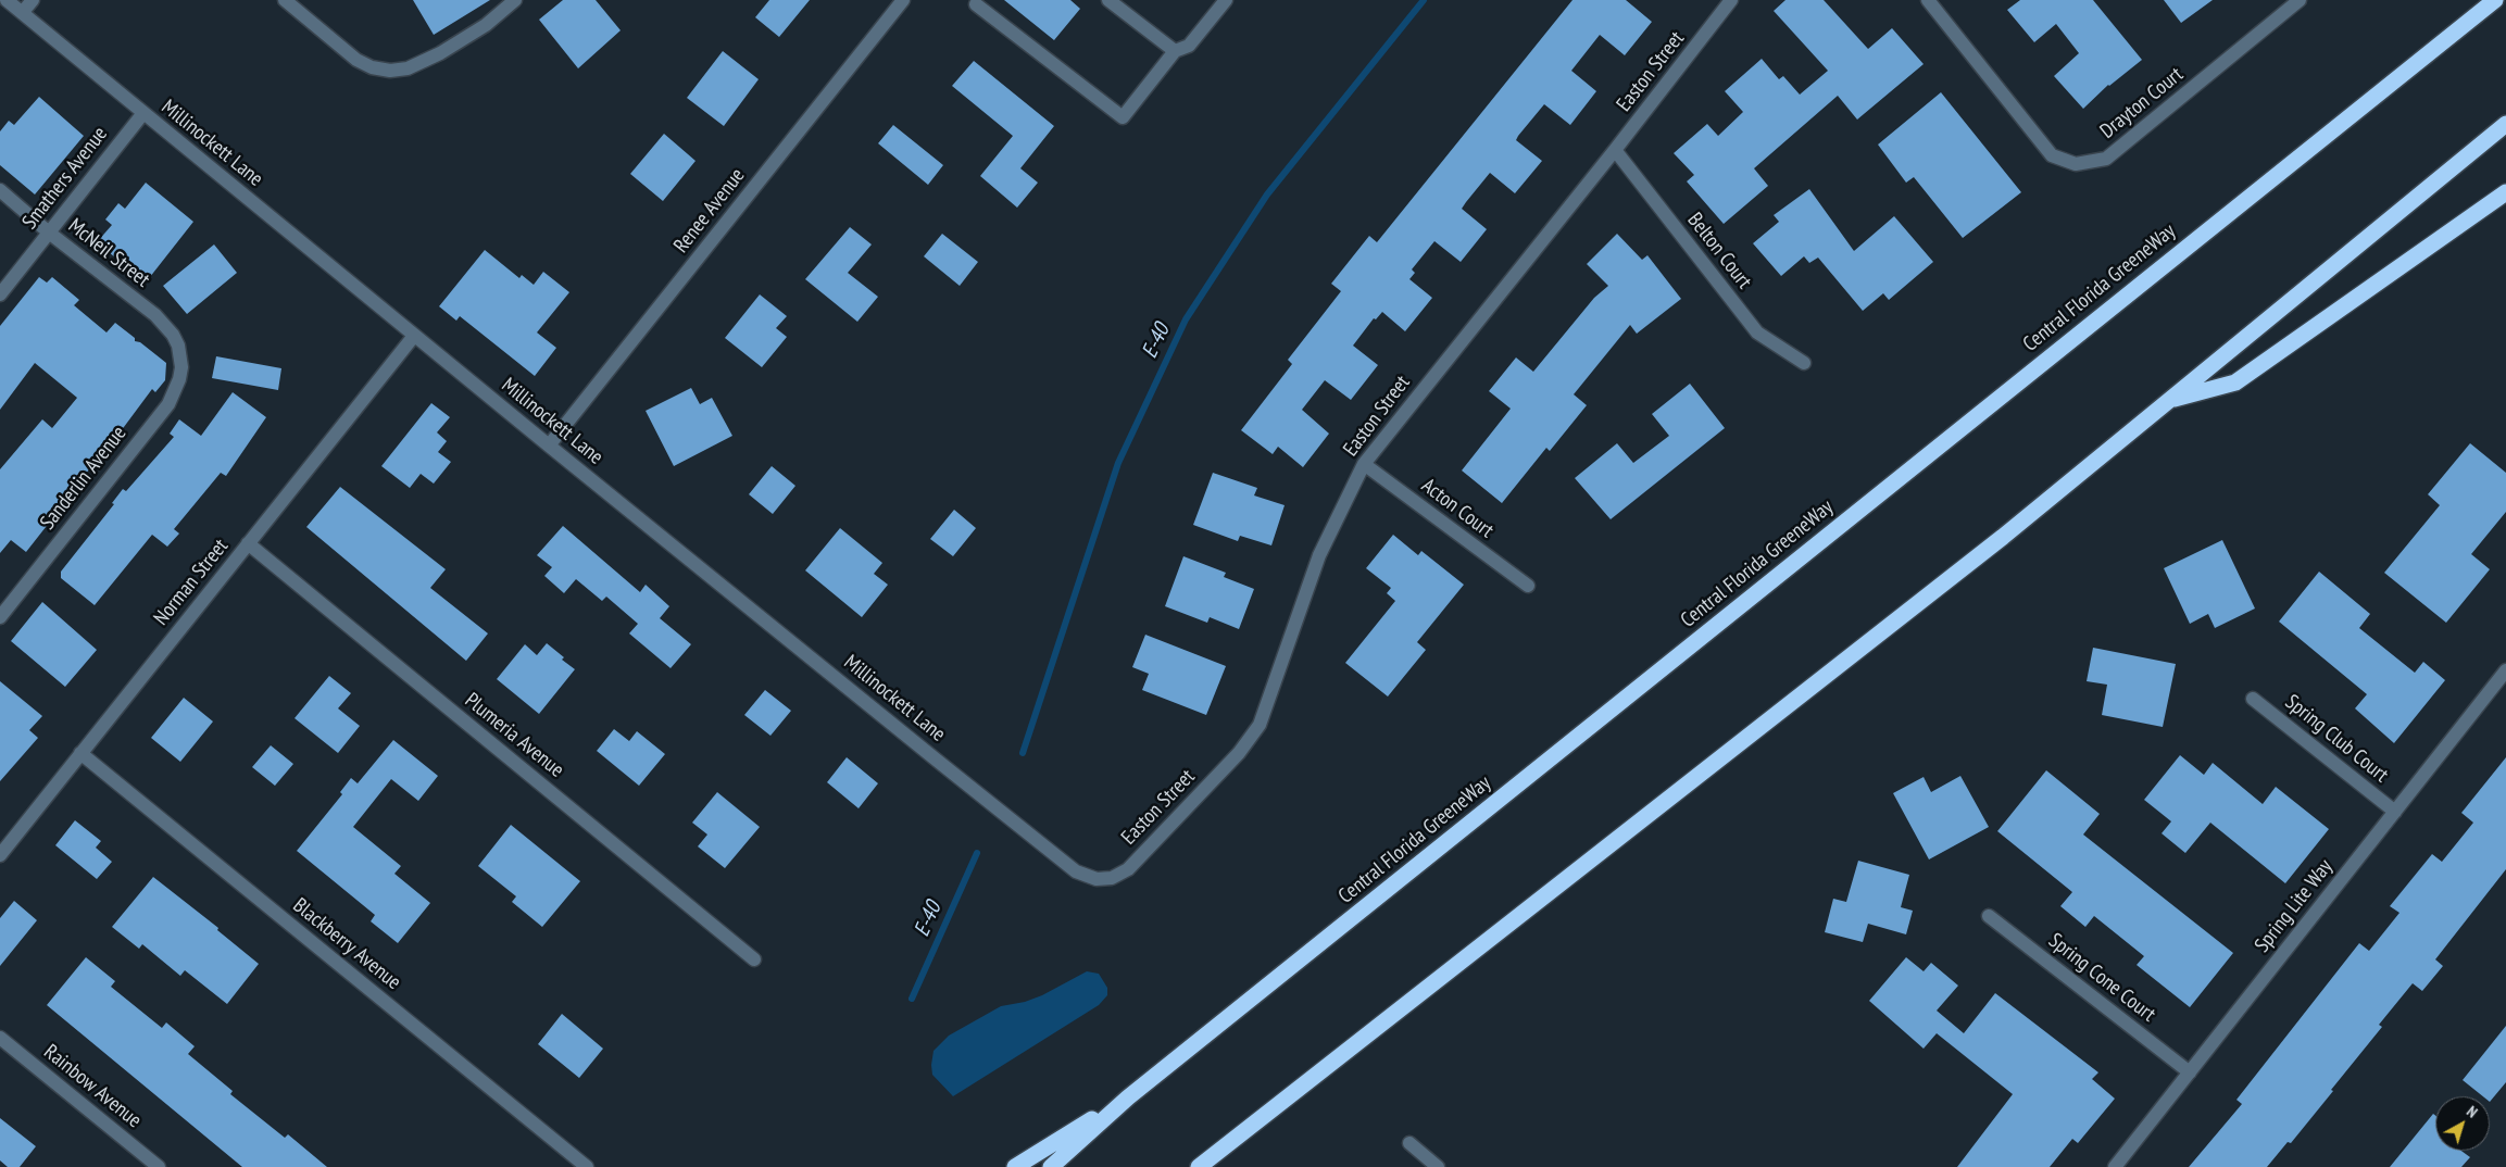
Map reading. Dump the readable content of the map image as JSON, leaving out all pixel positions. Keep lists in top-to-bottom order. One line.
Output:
{"streets":{"highway":["Central Florida GreeneWay"],"street":["Easton Street","Drayton Court","Millinockett Lane","Smathers Avenue","Renee Avenue","Belton Court","McNeil Street","Sanderlin Avenue","Acton Court","Norman Street","Plumeria Avenue","Spring Club Court","Spring Lite Way","Blackberry Avenue","Spring Cone Court","Rainbow Avenue"]},"crossings":[["Easton Street","Millinockett Lane"],["Easton Street","Belton Court"],["Easton Street","Acton Court"],["Millinockett Lane","Smathers Avenue"],["Millinockett Lane","Renee Avenue"],["Millinockett Lane","Norman Street"],["Smathers Avenue","McNeil Street"],["McNeil Street","Sanderlin Avenue"],["Norman Street","Plumeria Avenue"],["Norman Street","Blackberry Avenue"],["Spring Club Court","Spring Lite Way"],["Spring Lite Way","Spring Cone Court"]],"water":["E-40"],"north":"top right"}
